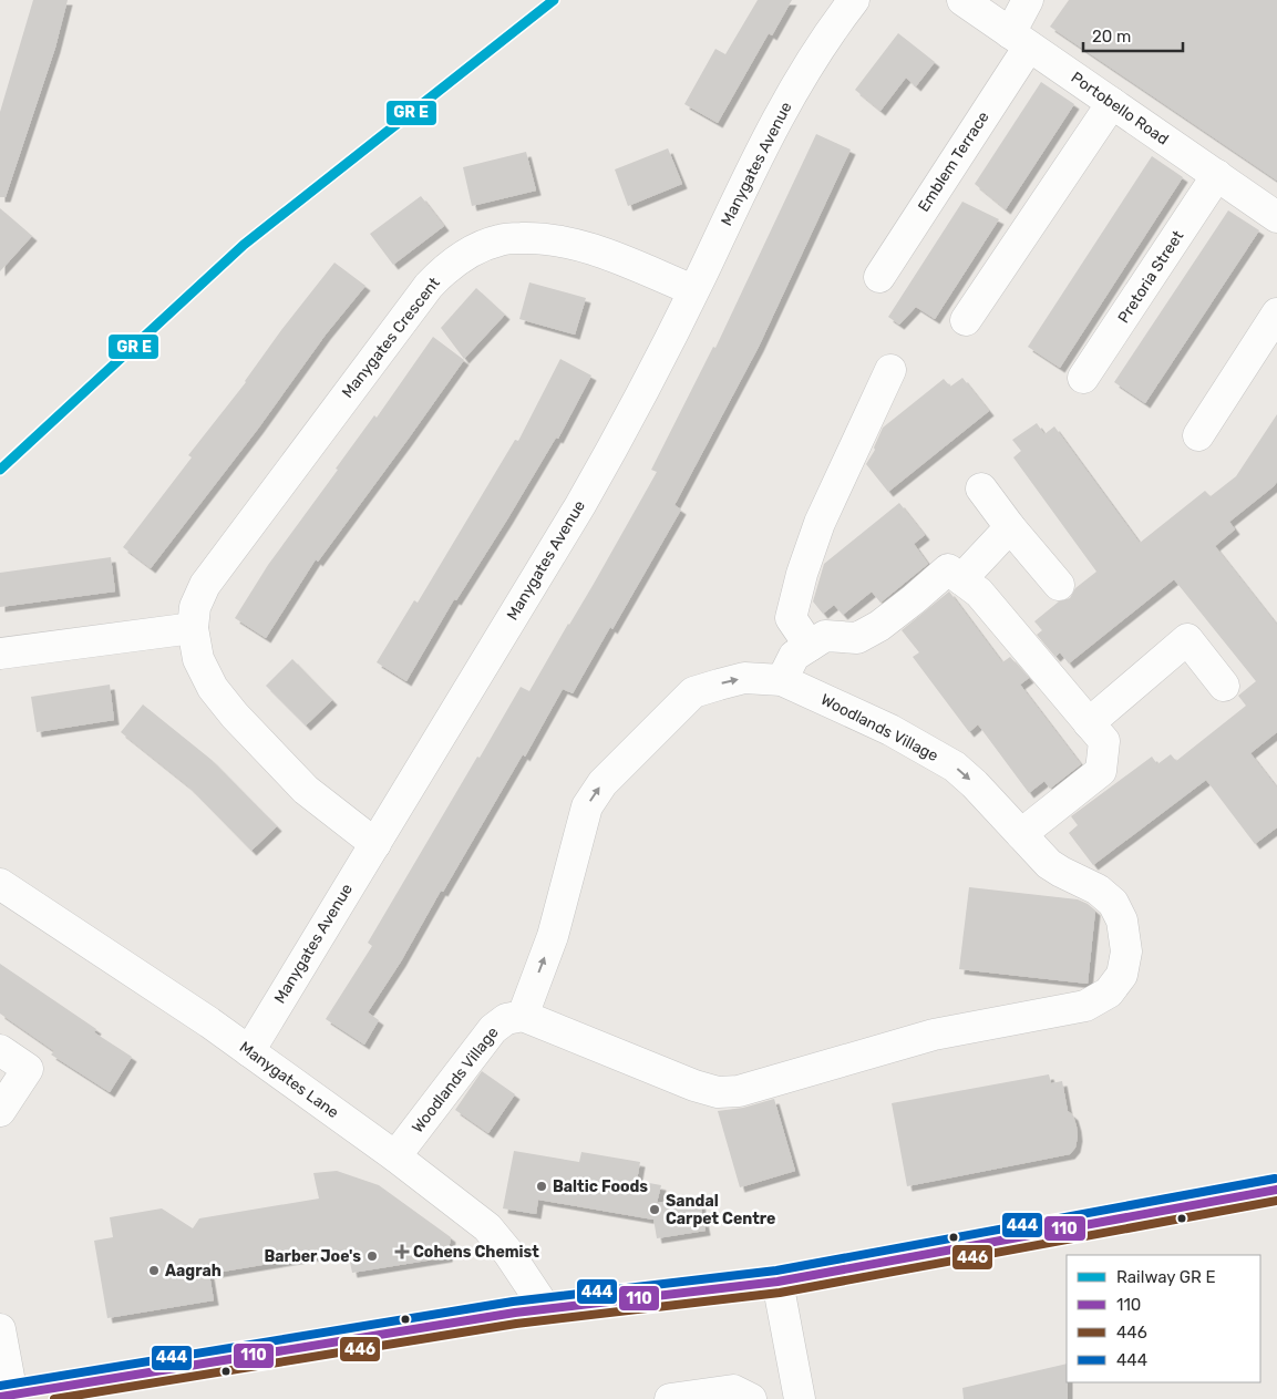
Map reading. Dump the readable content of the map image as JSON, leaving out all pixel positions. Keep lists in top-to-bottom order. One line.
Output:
{"streets":{"street":["Portobello Road","Emblem Terrace","Manygates Avenue","Pretoria Street","Manygates Crescent","Woodlands Village","Manygates Lane"]},"crossings":[["Portobello Road","Emblem Terrace"],["Portobello Road","Pretoria Street"],["Manygates Avenue","Manygates Crescent"],["Manygates Avenue","Manygates Lane"],["Woodlands Village","Manygates Lane"]],"places":{"other":["Baltic Foods","Sandal Carpet Centre","Barber Joe's","Aagrah"],"health":["Cohens Chemist"]},"lines":["transit line 444","transit line 110","transit line 446"],"legend":["Railway GR E","110","446","444"],"scale_bar":"20 m"}
